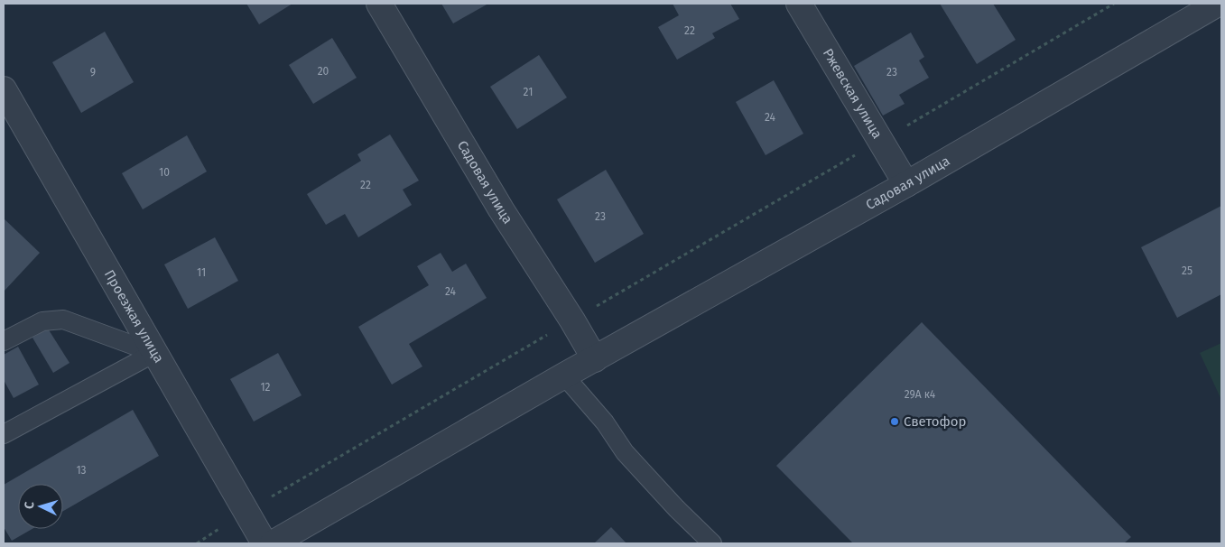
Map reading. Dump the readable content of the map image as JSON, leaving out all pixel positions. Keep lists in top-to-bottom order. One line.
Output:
{"streets":{"street":["Ржевская улица","Садовая улица","Проезжая улица"]},"crossings":[["Ржевская улица","Садовая улица"]],"places":["Светофор"],"house_numbers":["22","20","9","23","21","24","10","22","23","25","11","24","12","29А к4","13"],"north":"left"}
